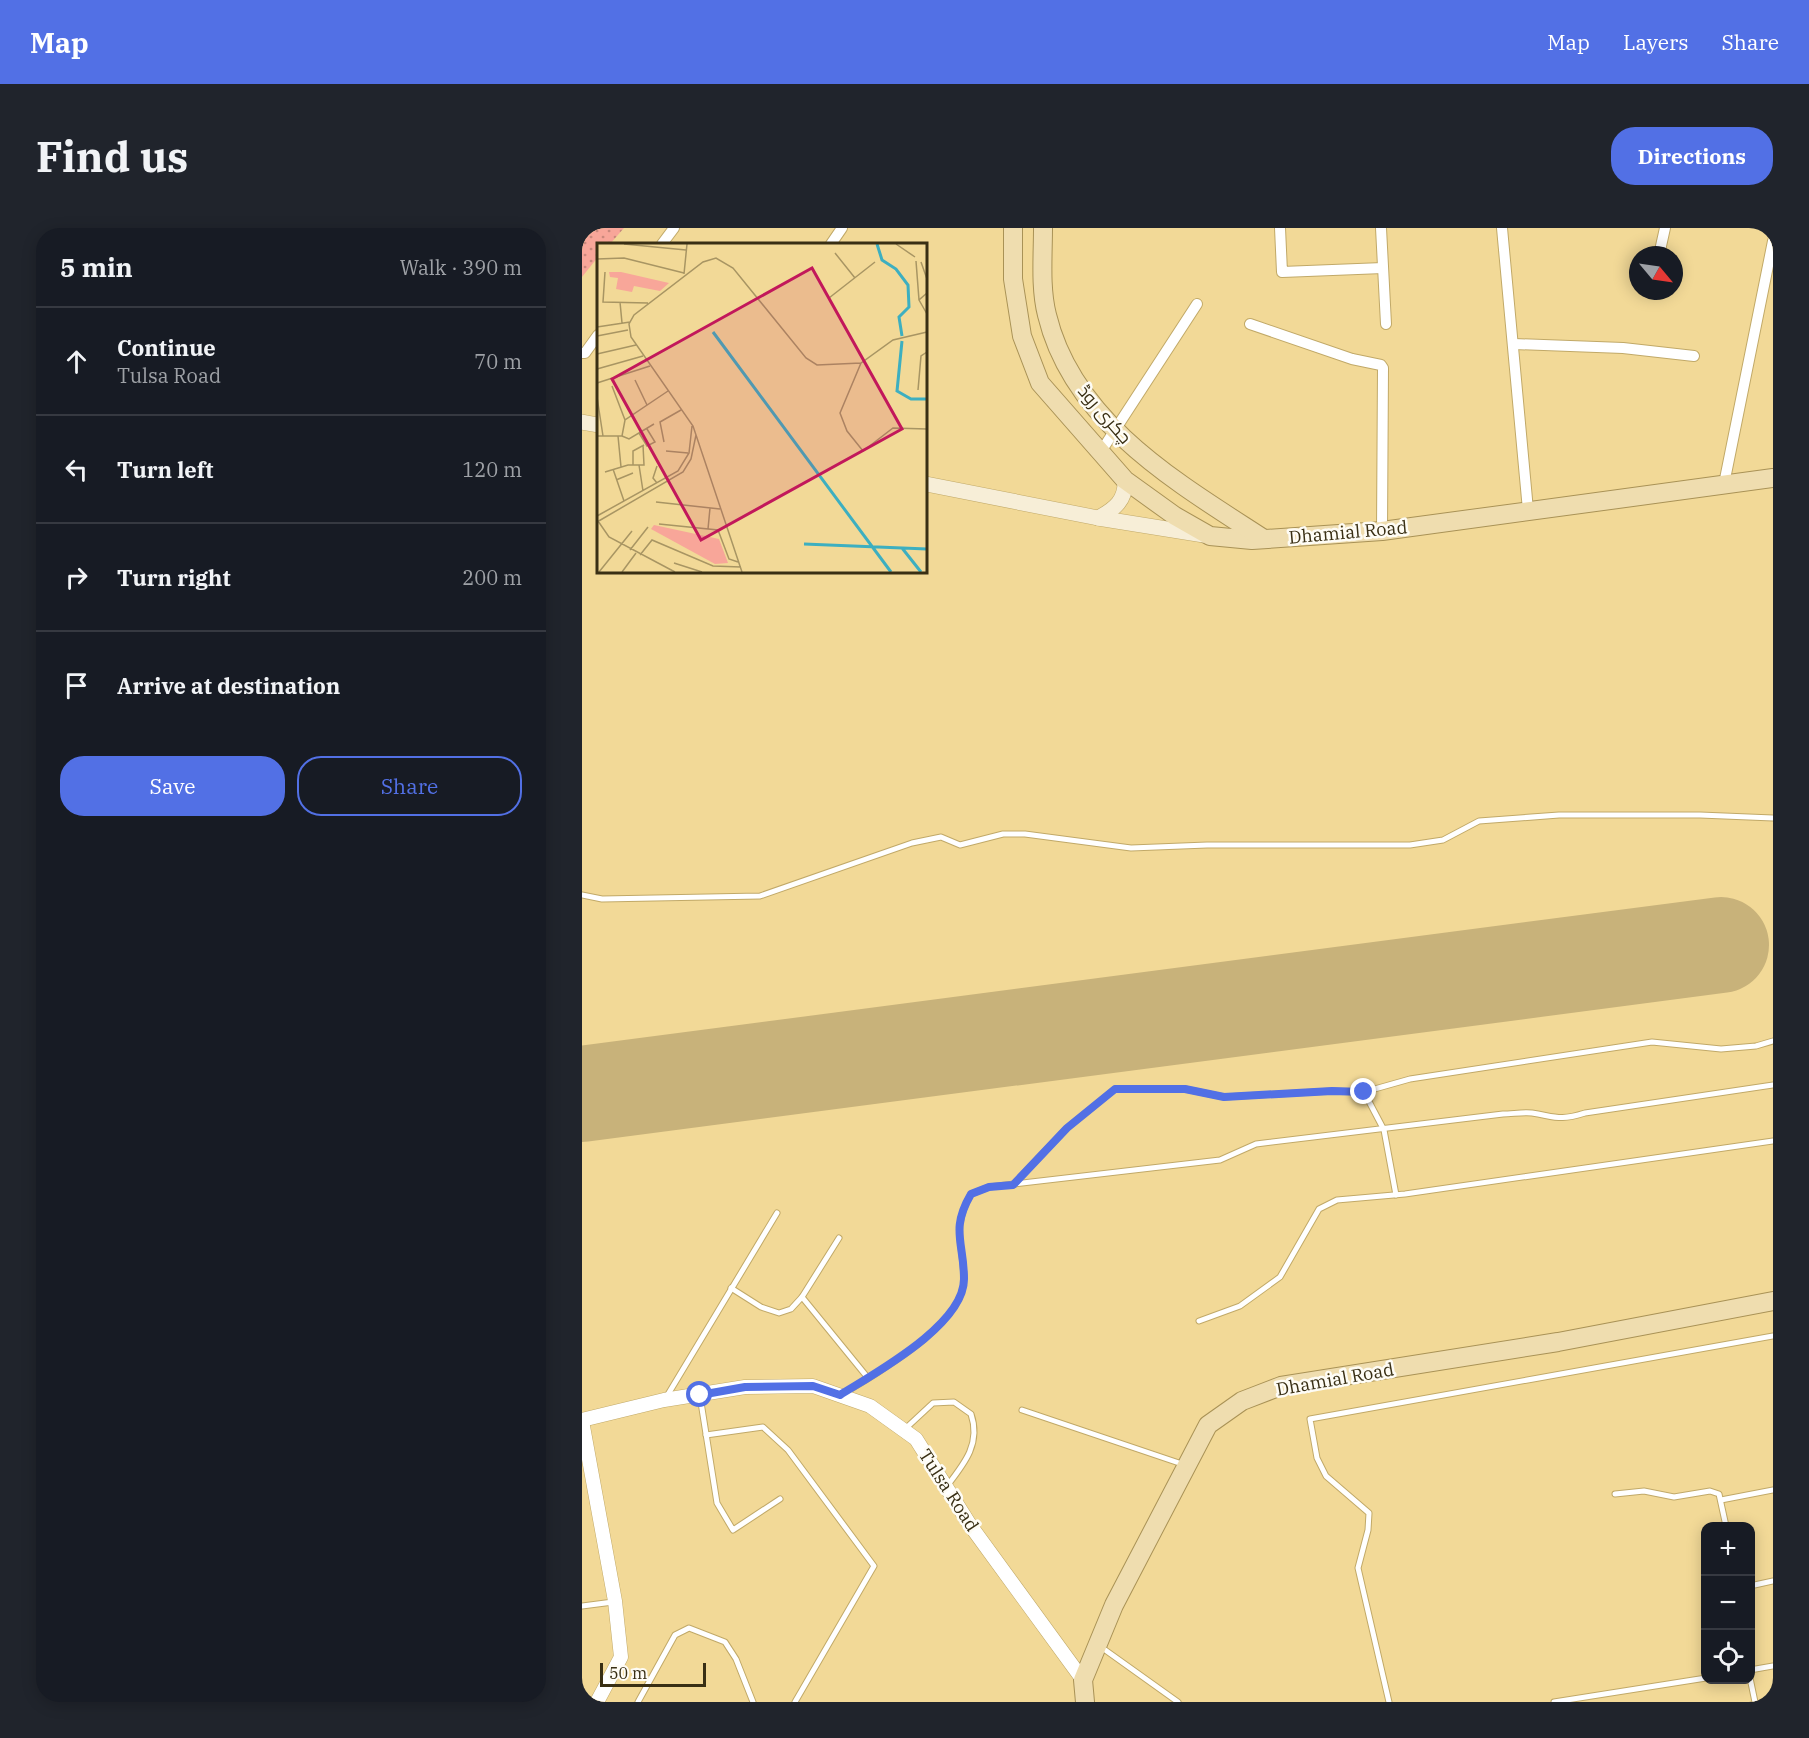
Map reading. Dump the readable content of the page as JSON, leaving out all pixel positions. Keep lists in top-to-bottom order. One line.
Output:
{"streets":{"main road":["چکری روڈ","Dhamial Road"],"street":["Tulsa Road"]},"crossings":[["چکری روڈ","Dhamial Road"],["Dhamial Road","Tulsa Road"]],"scale_bar":"50 m","north":"bottom right","page":{"header":"Map","nav":["Map","Layers","Share"],"buttons":["Directions",["Save","Share"]],"title":"Find us","heading":["5 min","Walk · 390 m"],"list":[["Continue","Tulsa Road","70 m"],["Turn left","120 m"],["Turn right","200 m"],"Arrive at destination"],"map_buttons":["+","−"],"scale":"50 m"}}
